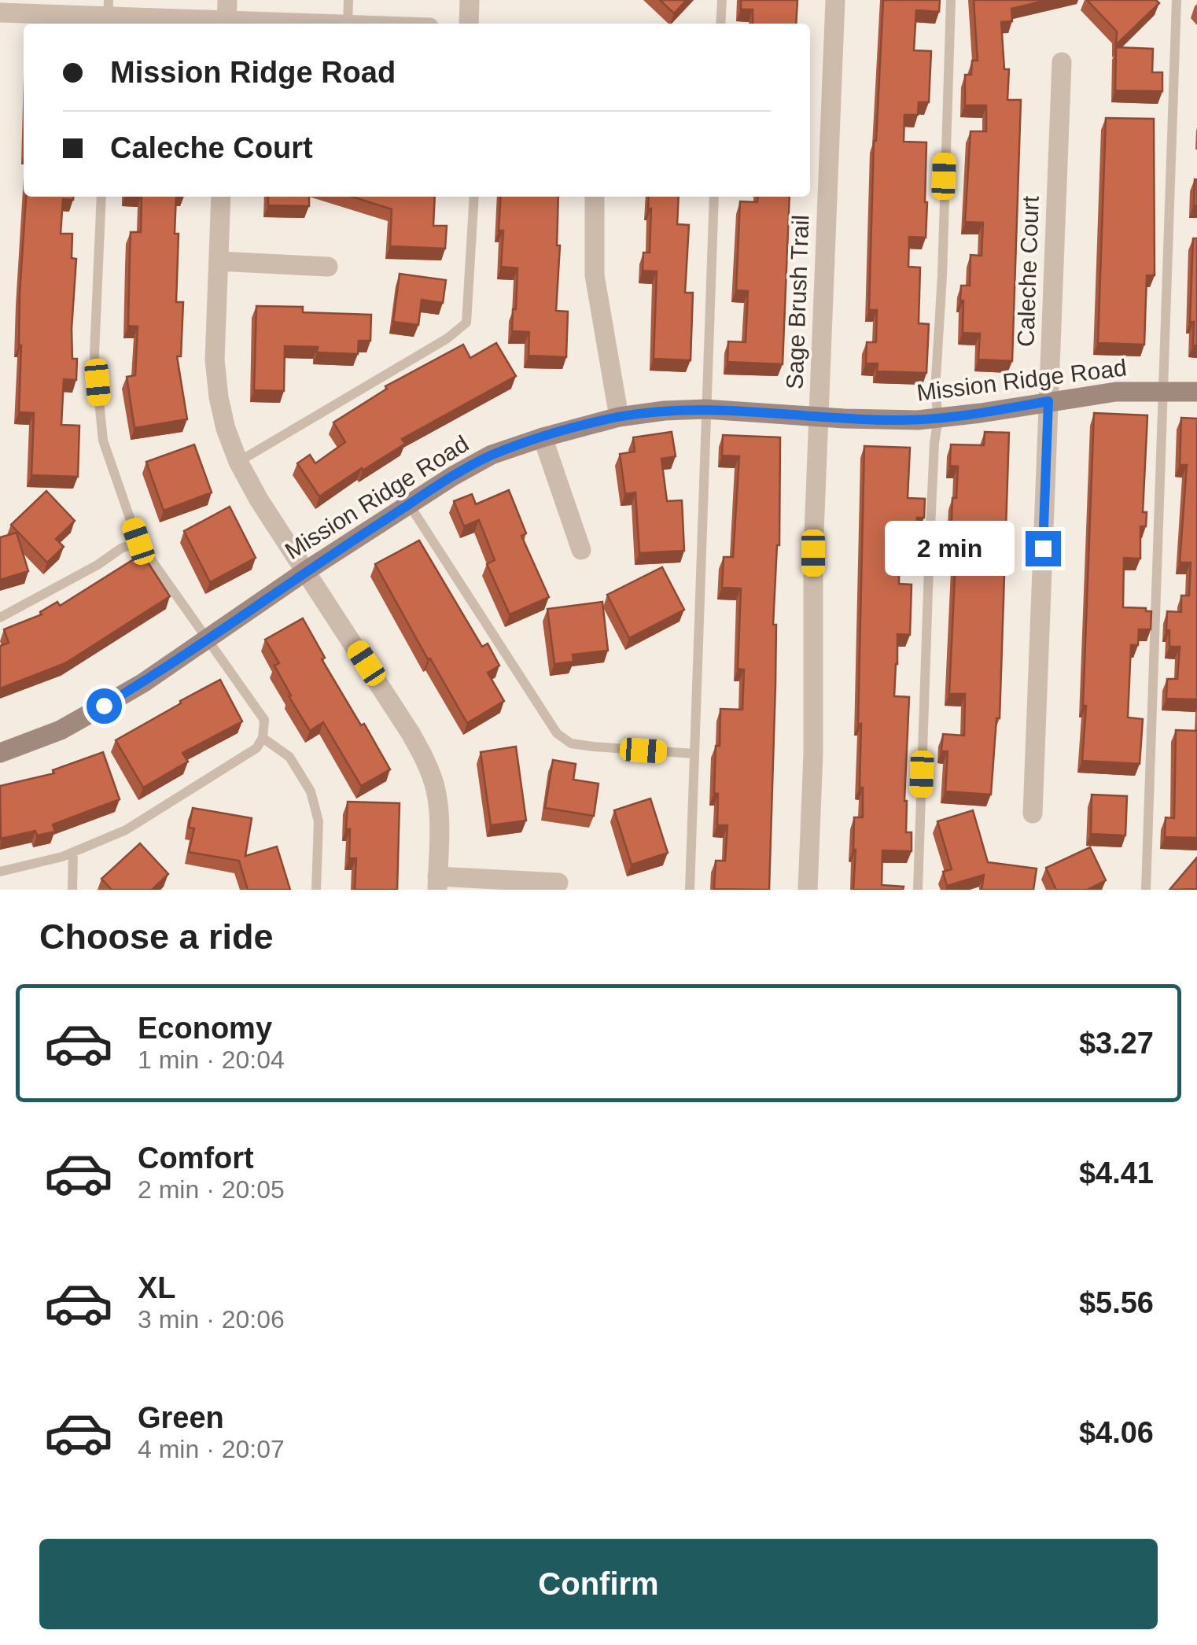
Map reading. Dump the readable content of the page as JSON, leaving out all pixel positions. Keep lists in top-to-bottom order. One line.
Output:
{"streets":{"street":["Caleche Court","Sage Brush Trail","Mission Ridge Road"]},"crossings":[["Caleche Court","Mission Ridge Road"],["Sage Brush Trail","Mission Ridge Road"]],"page":{"banner":["Mission Ridge Road","Caleche Court"],"bubble":"2 min","heading":"Choose a ride","list":[{"name":"Economy","note":"1 min · 20:04","value":"$3.27"},{"name":"Comfort","note":"2 min · 20:05","value":"$4.41"},{"name":"XL","note":"3 min · 20:06","value":"$5.56"},{"name":"Green","note":"4 min · 20:07","value":"$4.06"}],"buttons":"Confirm"}}
